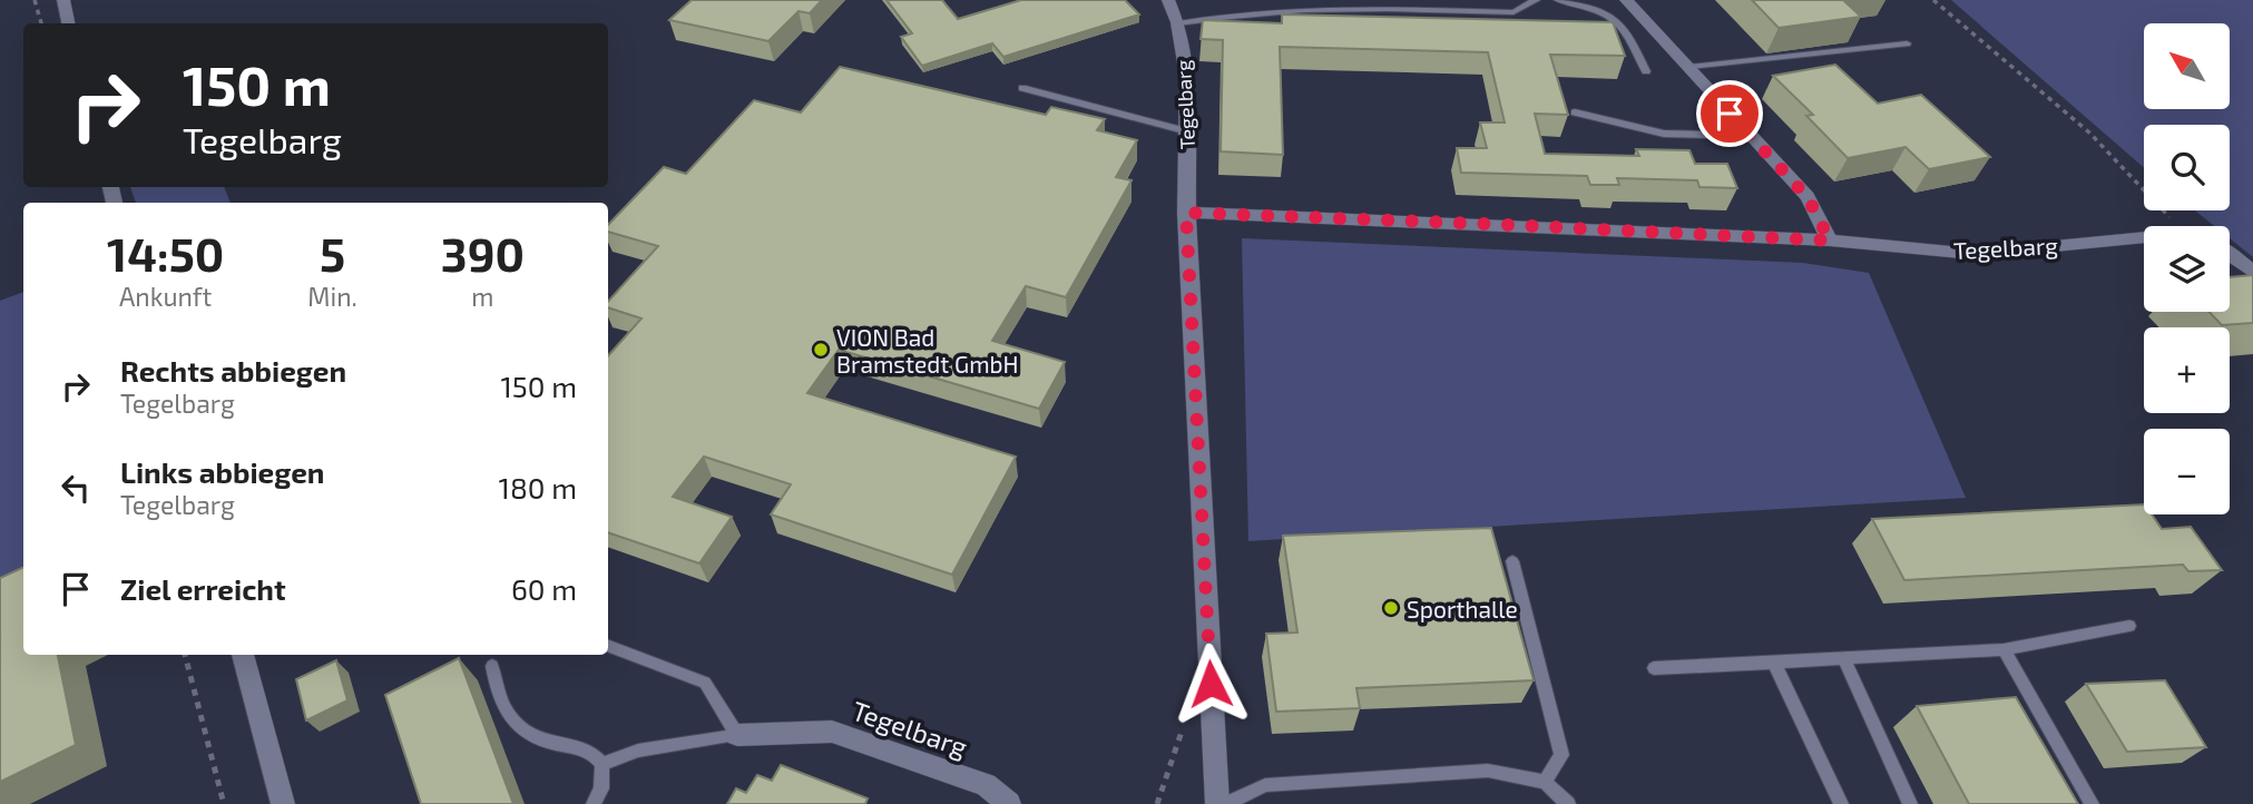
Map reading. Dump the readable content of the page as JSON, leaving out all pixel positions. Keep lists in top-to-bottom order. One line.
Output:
{"streets":{"street":["Tegelbarg"]},"places":["VION Bad Bramstedt GmbH","Sporthalle"],"north":"top left","page":{"map_buttons":["+","−"],"turn":["150 m","Tegelbarg"],"eta":["14:50","Ankunft","5","Min.","390","m"],"list":[{"name":"Rechts abbiegen","note":"Tegelbarg","value":"150 m"},{"name":"Links abbiegen","note":"Tegelbarg","value":"180 m"},{"name":"Ziel erreicht","value":"60 m"}]}}
